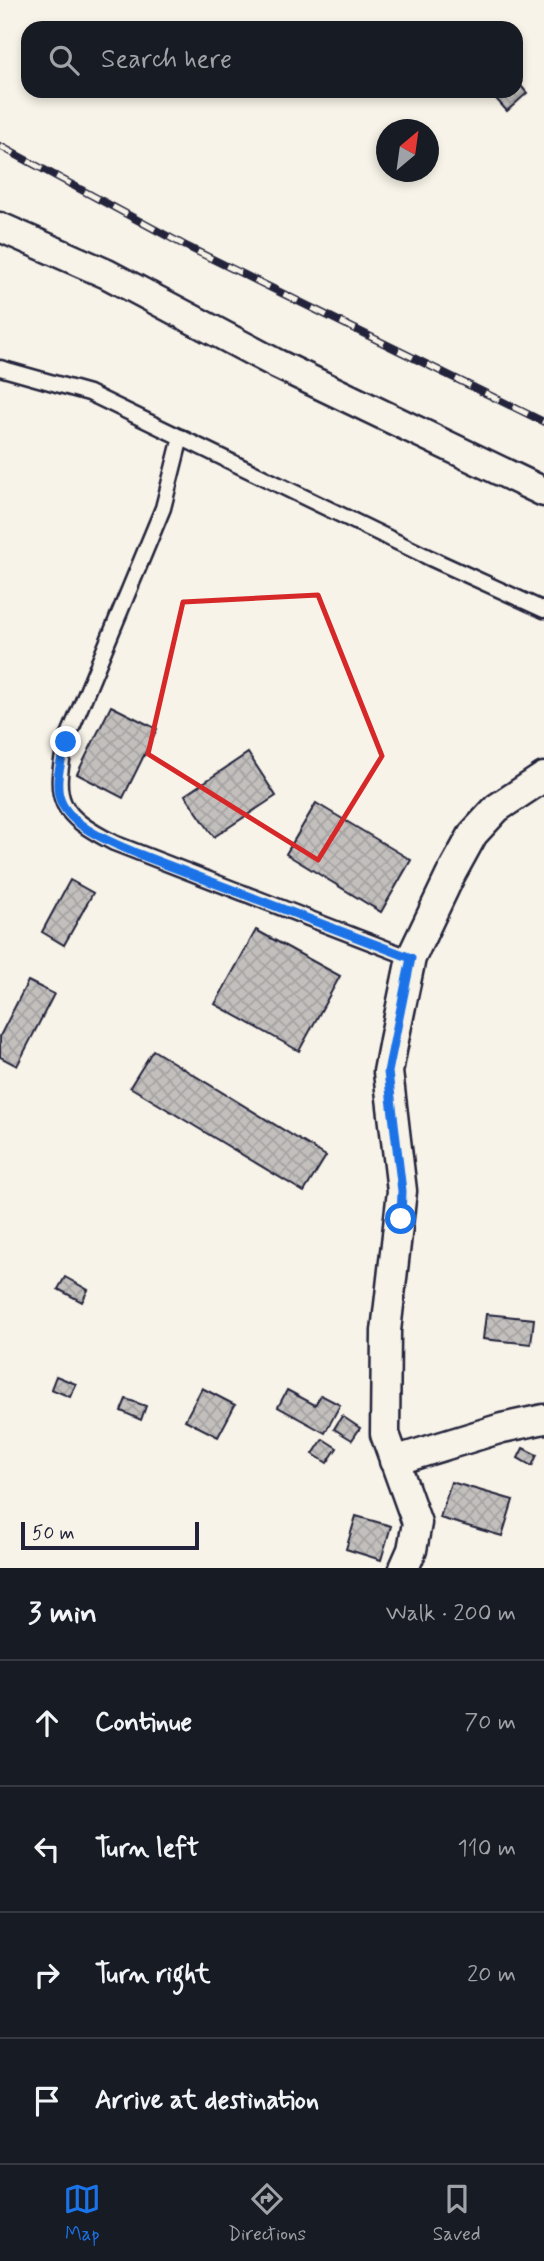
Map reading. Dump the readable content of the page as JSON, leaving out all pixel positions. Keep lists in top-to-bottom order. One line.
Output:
{"scale_bar":"50 m","north":"top right","page":{"search":"Search here","scale":"50 m","heading":["3 min","Walk · 200 m"],"list":[["Continue","70 m"],["Turn left","110 m"],["Turn right","20 m"],"Arrive at destination"],"nav":["Map","Directions","Saved"]}}
